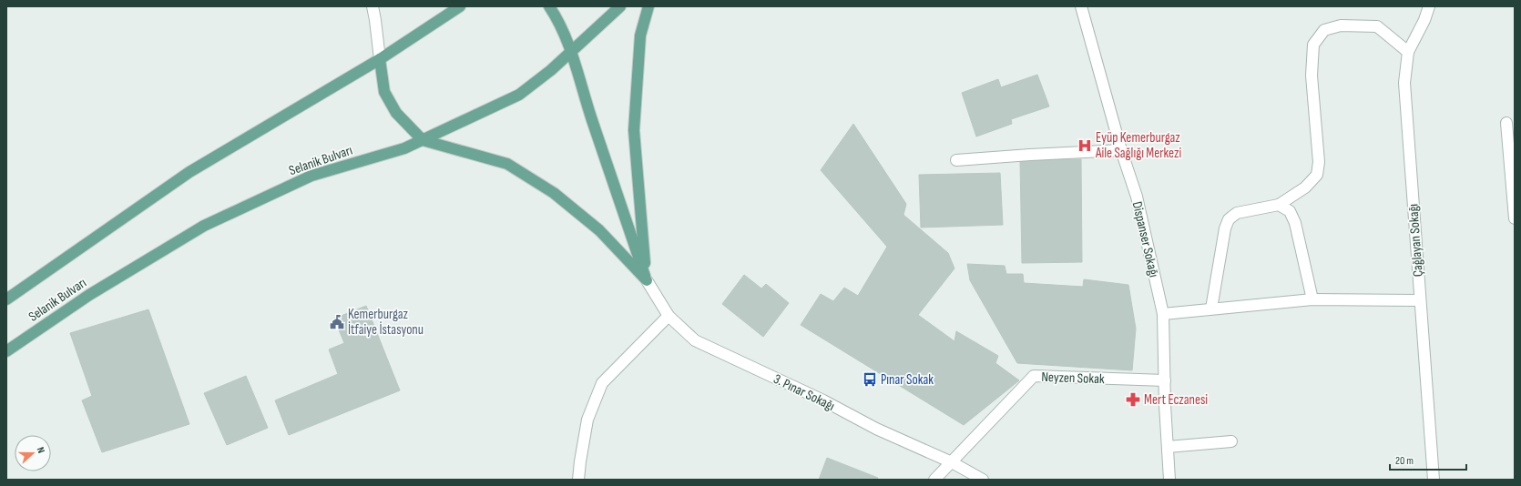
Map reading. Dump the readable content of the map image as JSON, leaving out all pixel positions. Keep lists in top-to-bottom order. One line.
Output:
{"streets":{"main road":["Selanik Bulvarı"],"street":["Dispanser Sokağı","Çağlayan Sokağı","Neyzen Sokak","3. Pınar Sokağı"]},"crossings":[["Dispanser Sokağı","Neyzen Sokak"],["Neyzen Sokak","3. Pınar Sokağı"]],"places":{"hospital":["Eyüp Kemerburgaz Aile Sağlığı Merkezi"],"public building":["Kemerburgaz İtfaiye İstasyonu"],"bus stop":["Pınar Sokak"],"pharmacy":["Mert Eczanesi"]},"scale_bar":"20 m","north":"right"}
